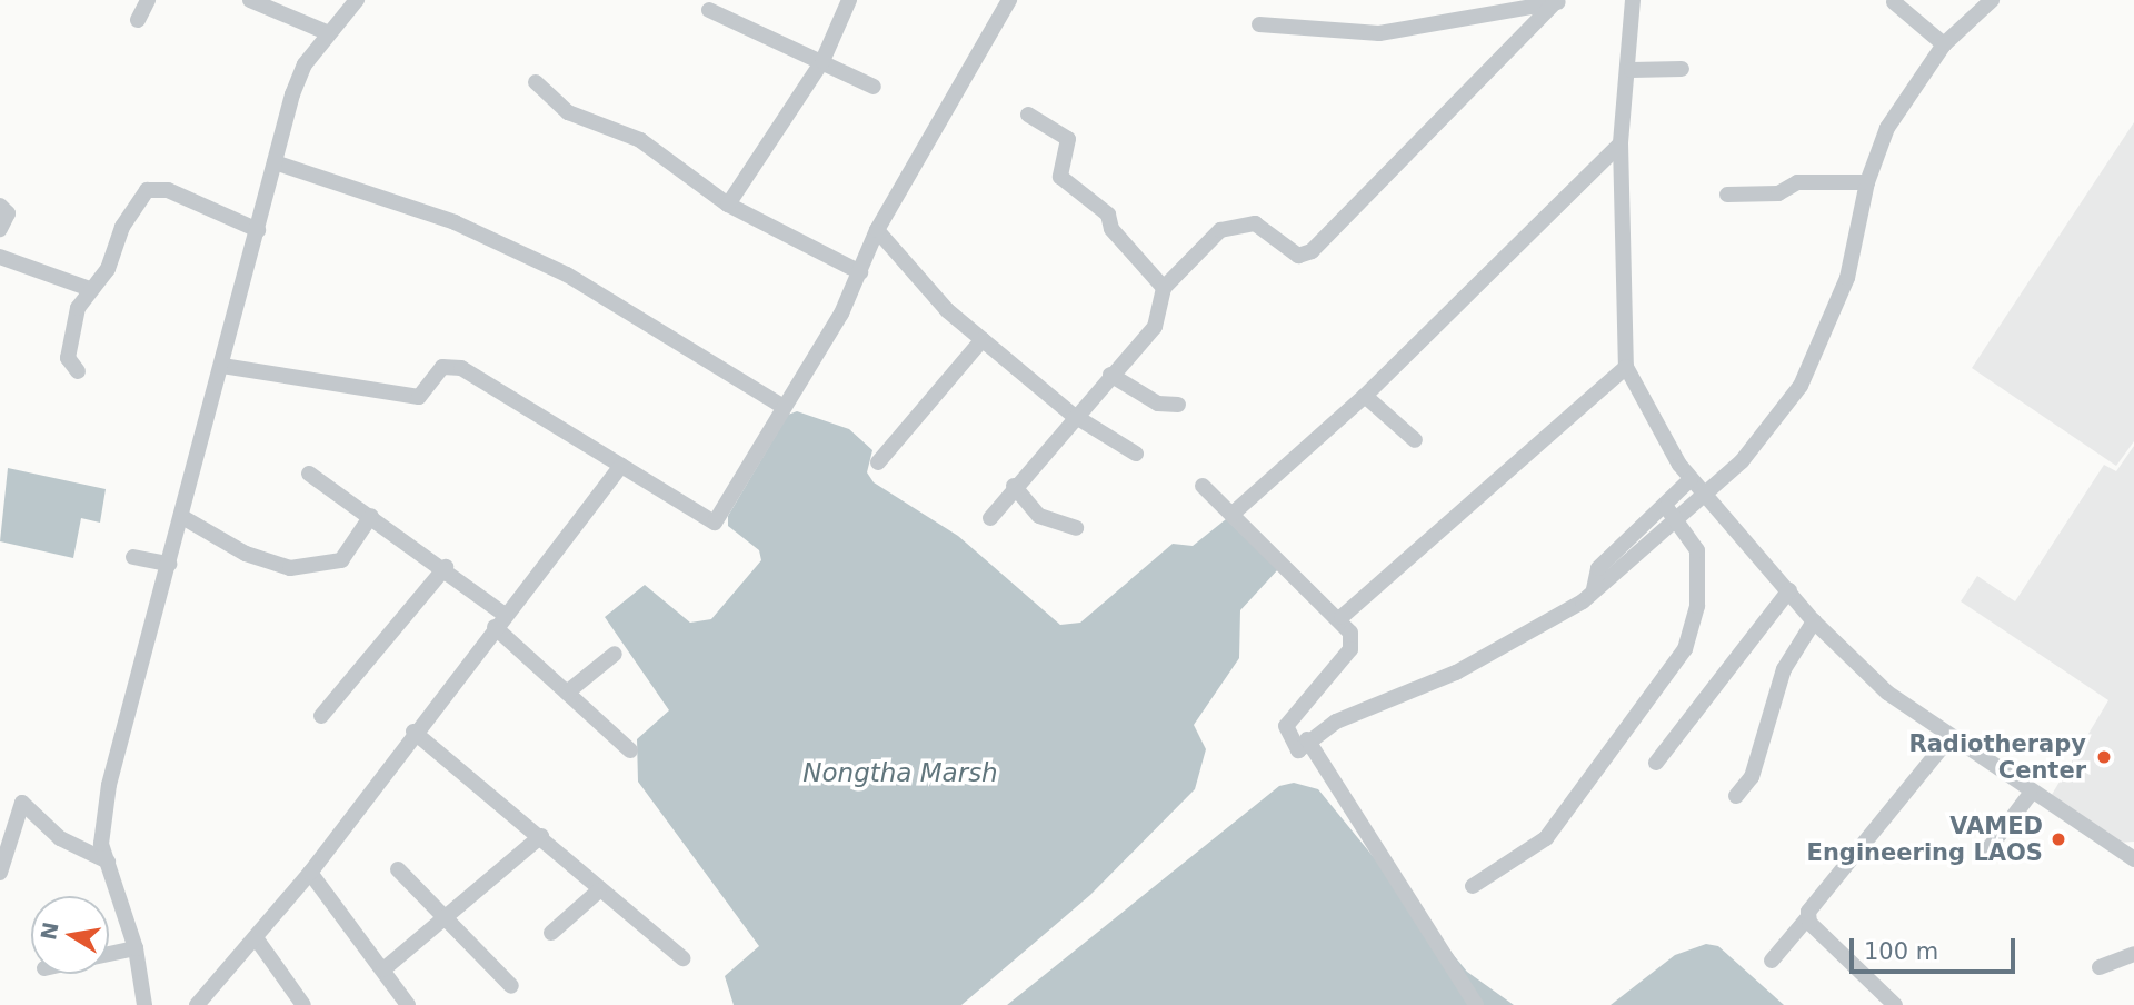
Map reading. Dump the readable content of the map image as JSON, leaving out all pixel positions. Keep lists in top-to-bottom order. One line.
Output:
{"water":["Nongtha Marsh"],"places":["Radiotherapy Center","VAMED Engineering LAOS"],"scale_bar":"100 m","north":"left"}
